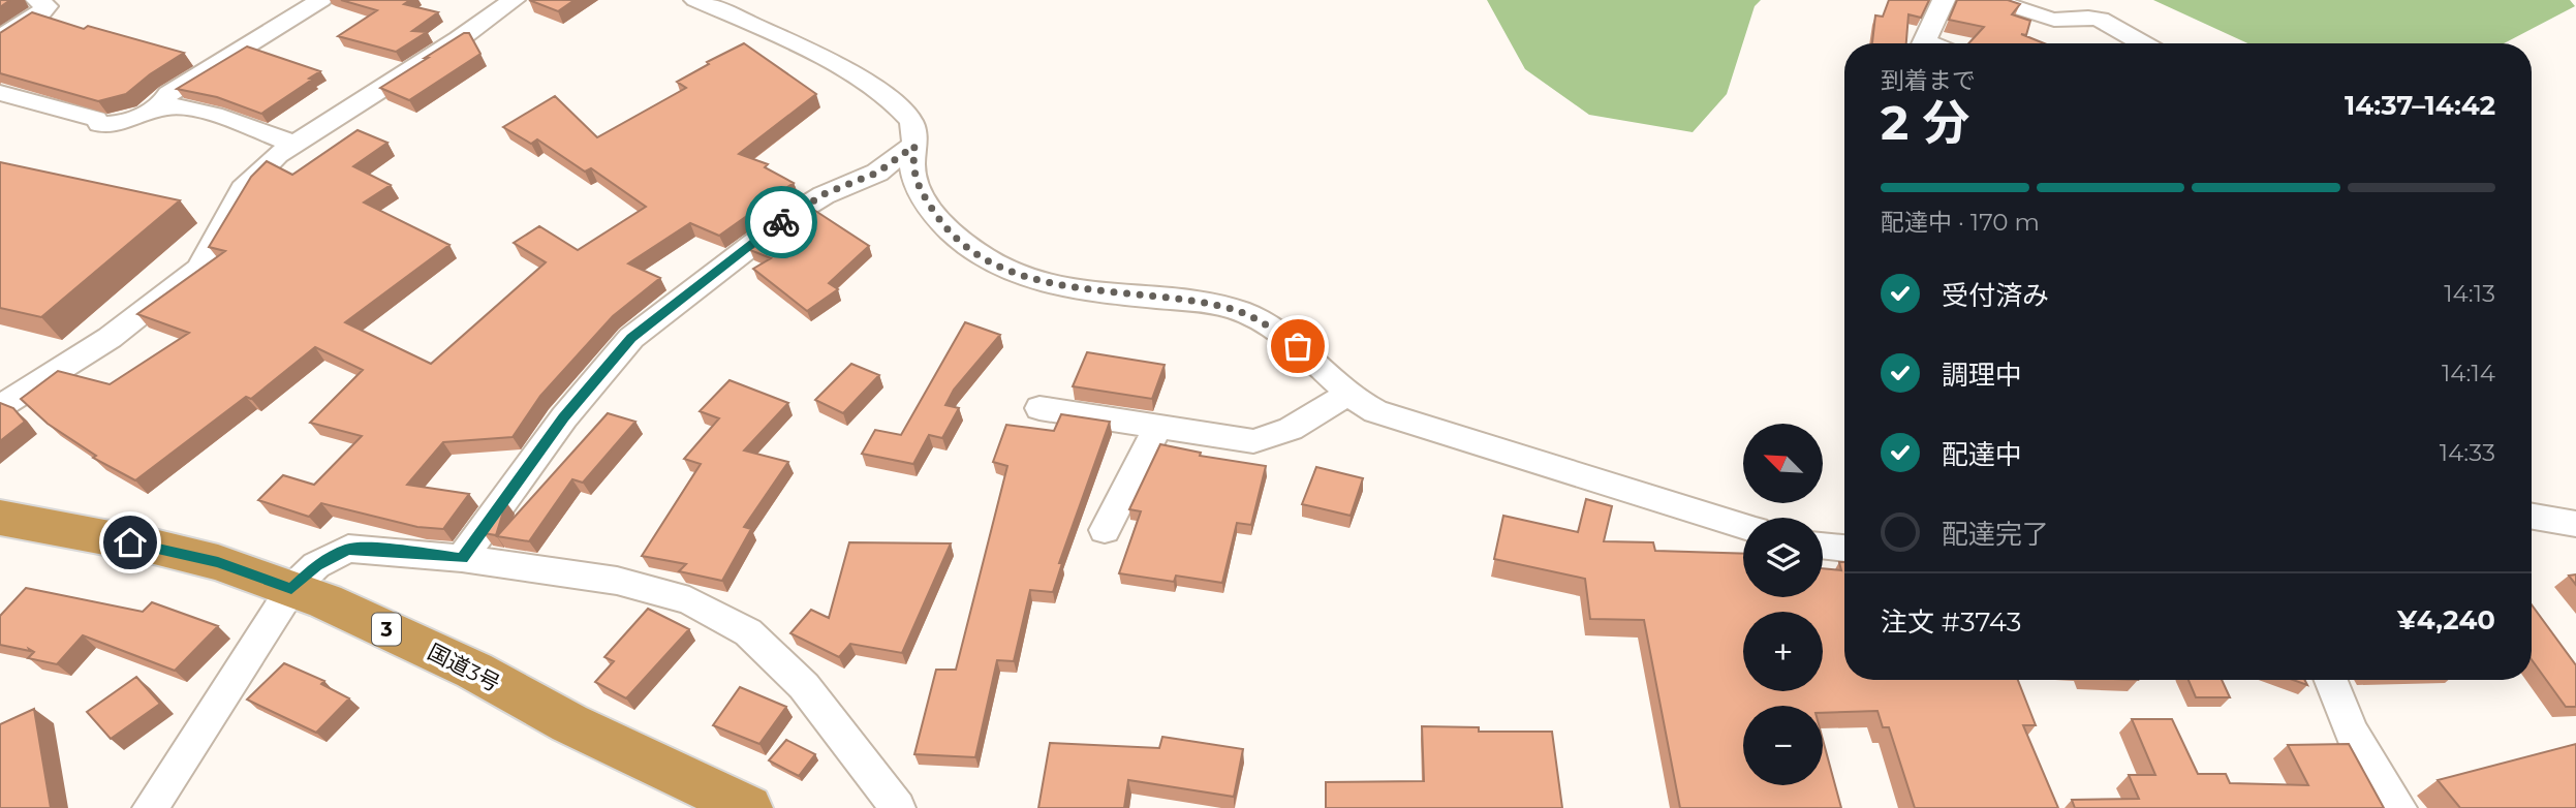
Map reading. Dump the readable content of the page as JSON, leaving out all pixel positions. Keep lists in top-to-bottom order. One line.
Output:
{"streets":{"highway":["3","国道3号"]},"north":"top left","page":{"heading":["2 分","到着まで","14:37–14:42"],"panel":["注文 #3743","¥4,240"],"bar":"配達中 · 170 m","list":[["受付済み","14:13"],["調理中","14:14"],["配達中","14:33"],"配達完了"],"map_buttons":["+","−"]}}
